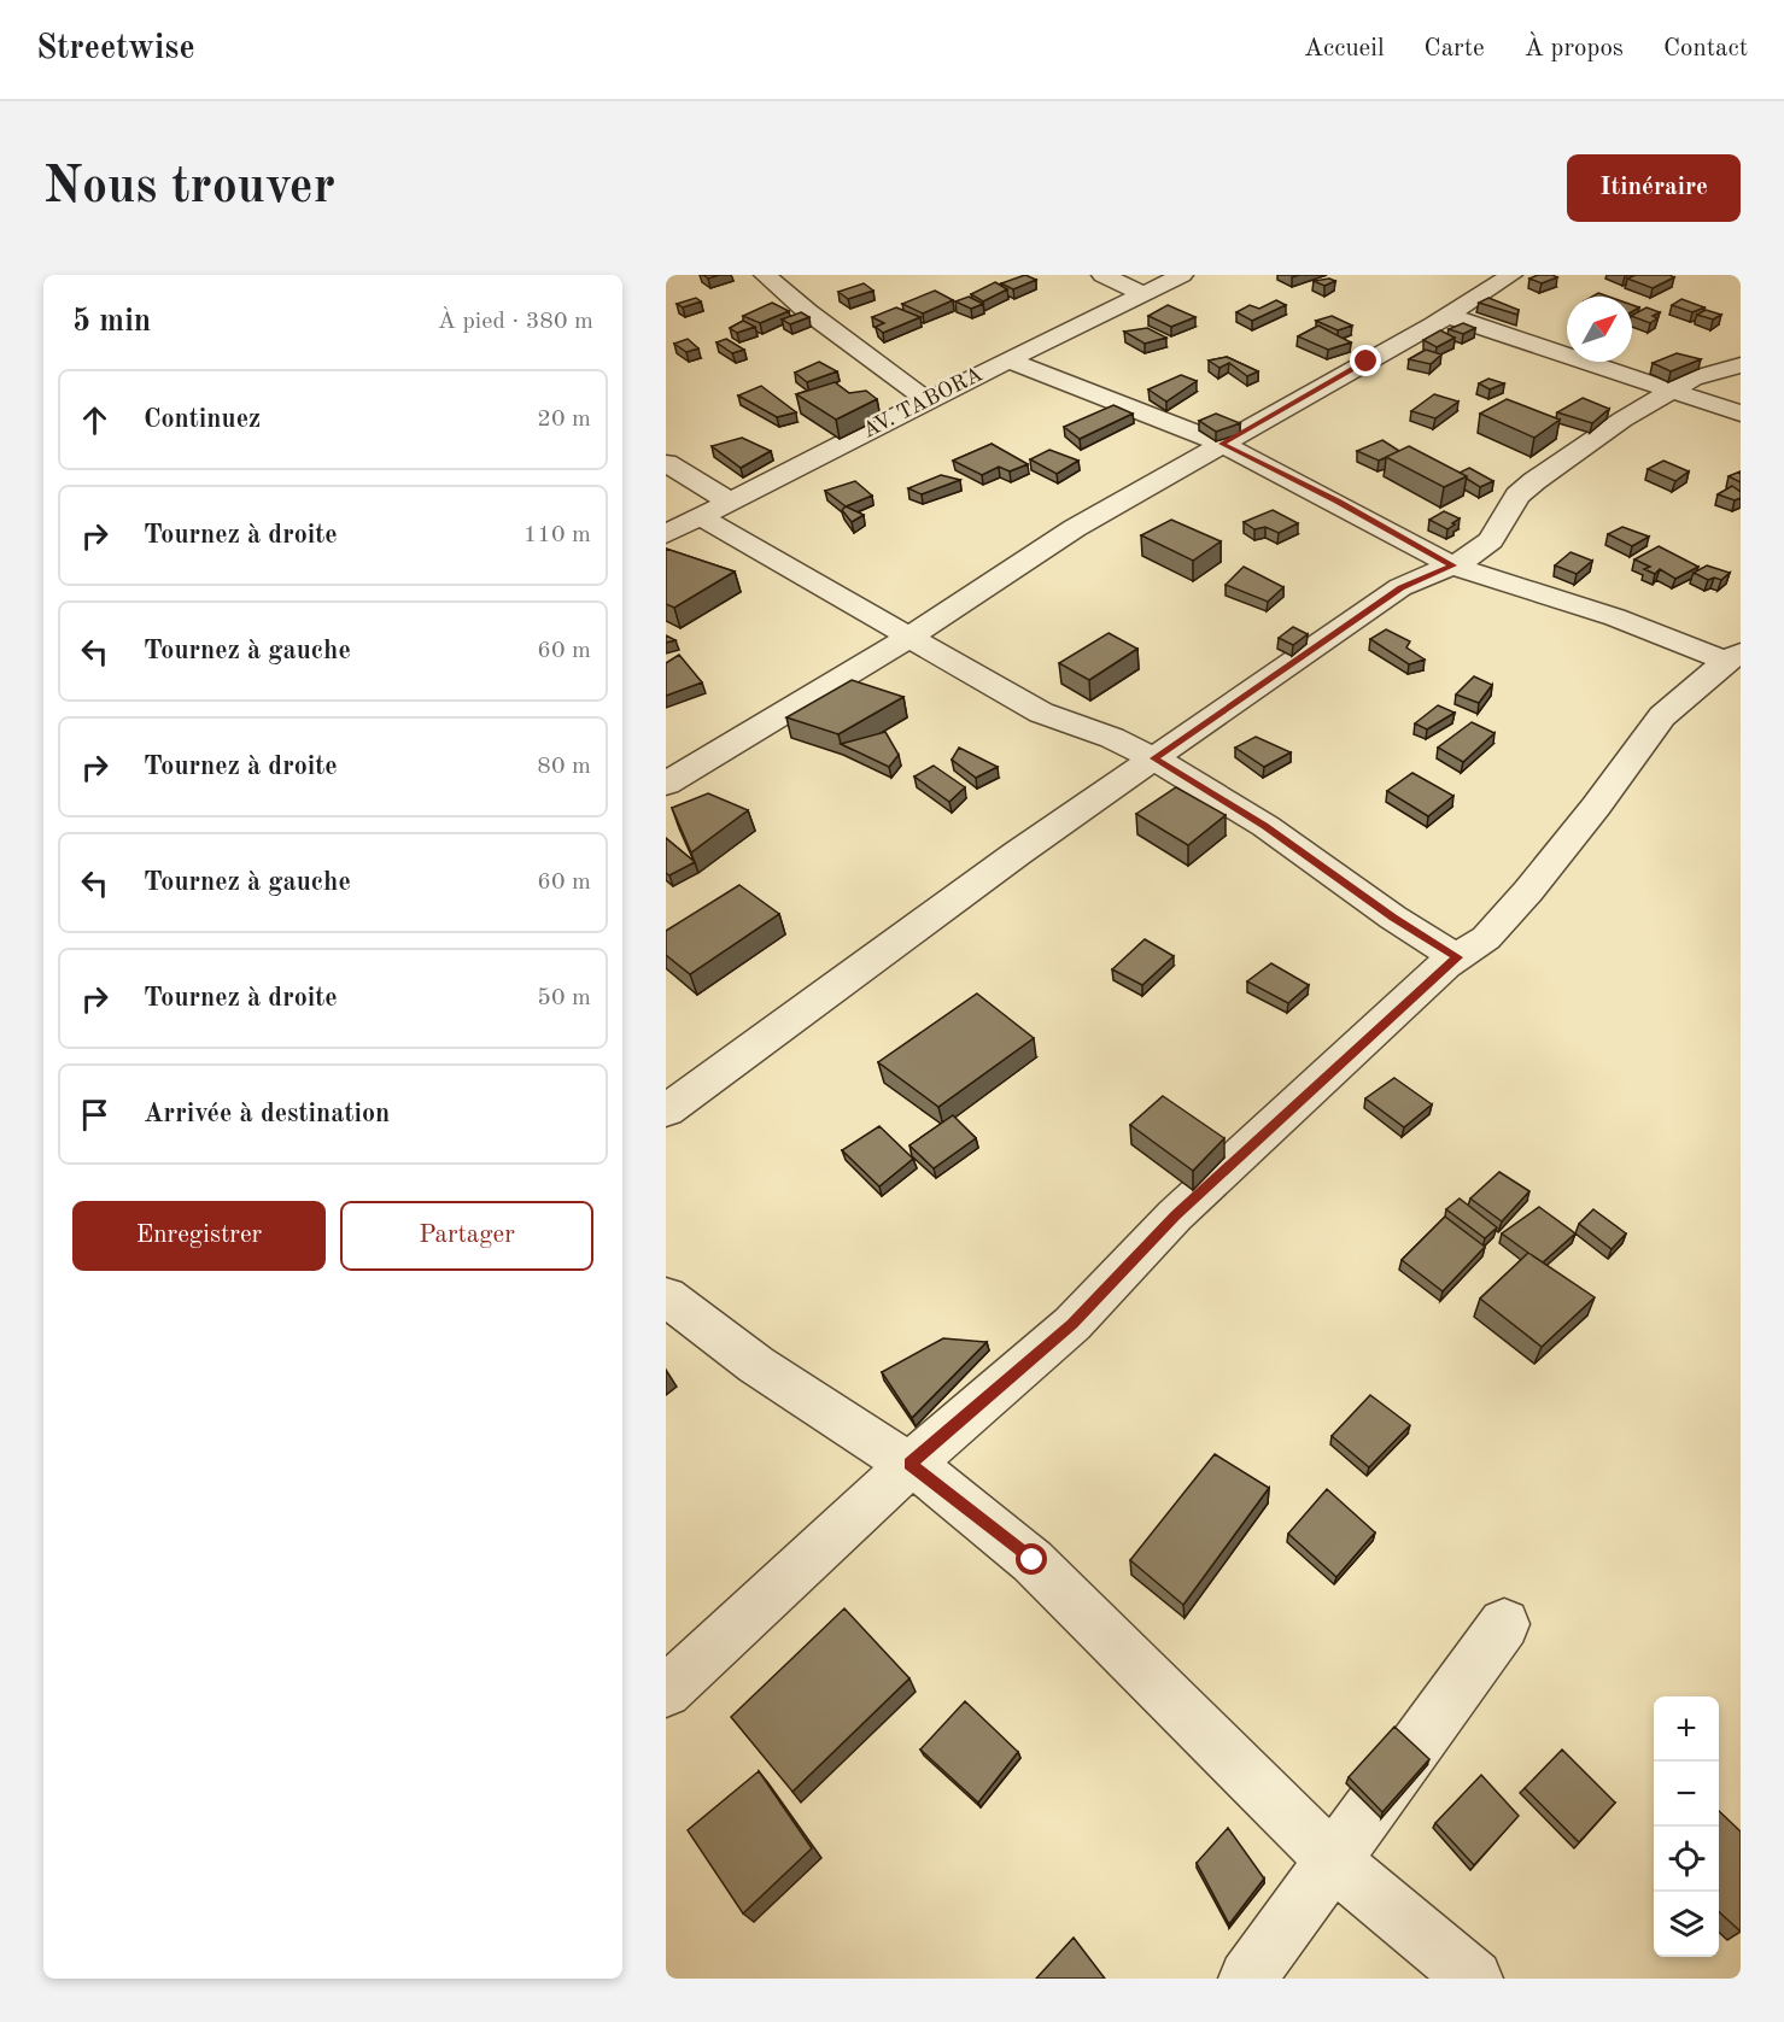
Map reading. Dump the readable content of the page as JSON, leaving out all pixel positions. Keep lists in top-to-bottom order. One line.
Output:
{"streets":{"street":["AV. TABORA"]},"north":"top right","page":{"header":"Streetwise","nav":["Accueil","Carte","À propos","Contact"],"buttons":["Itinéraire",["Enregistrer","Partager"]],"title":"Nous trouver","heading":["5 min","À pied · 380 m"],"list":[["Continuez","20 m"],["Tournez à droite","110 m"],["Tournez à gauche","60 m"],["Tournez à droite","80 m"],["Tournez à gauche","60 m"],["Tournez à droite","50 m"],"Arrivée à destination"],"map_buttons":["+","−"]}}
